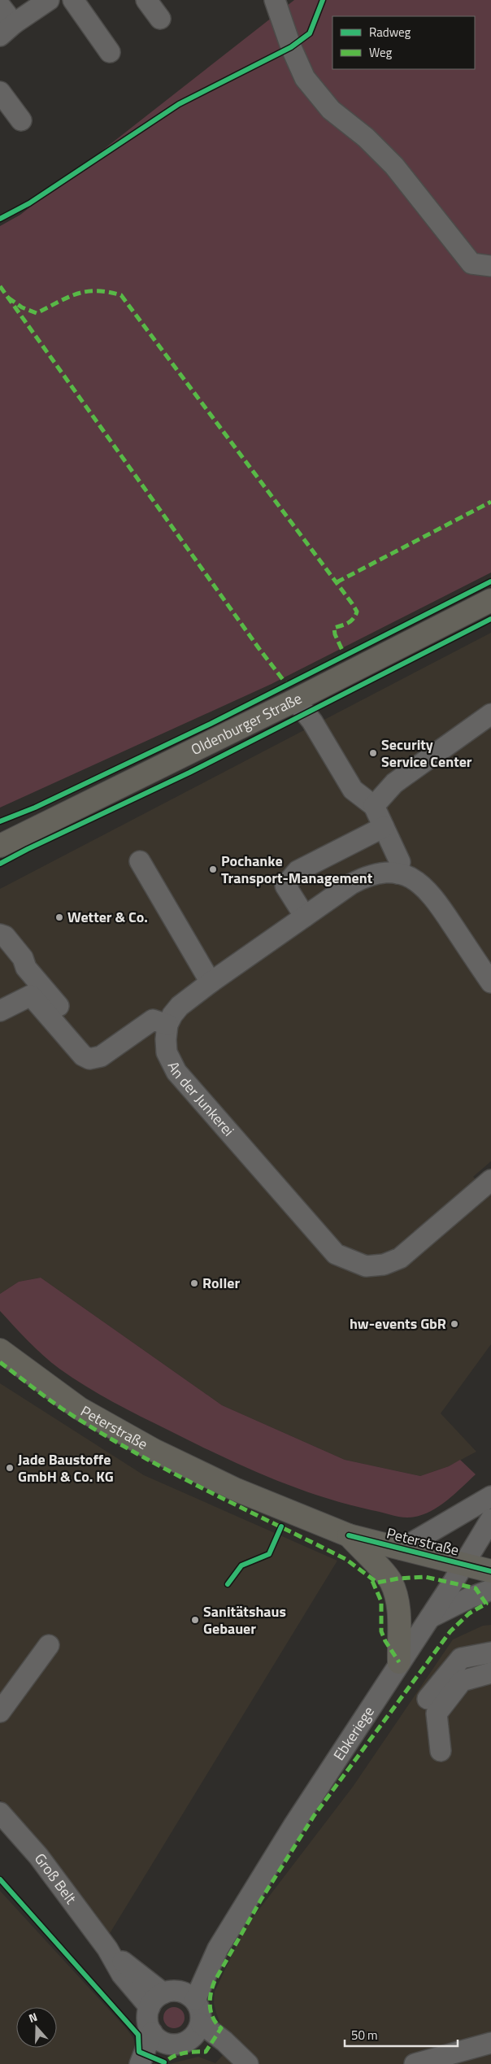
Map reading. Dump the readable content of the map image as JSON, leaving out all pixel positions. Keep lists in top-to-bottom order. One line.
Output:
{"streets":{"main road":["Oldenburger Straße","Peterstraße"],"street":["An der Junkerei","Ebkeriege","Groß Belt"]},"crossings":[["Peterstraße","Ebkeriege"],["Ebkeriege","Groß Belt"]],"places":["Security Service Center","Pochanke Transport-Management","Wetter & Co.","Roller","hw-events GbR","Jade Baustoffe GmbH & Co. KG","Sanitätshaus Gebauer"],"legend":["Radweg","Weg"],"scale_bar":"50 m","north":"top"}
